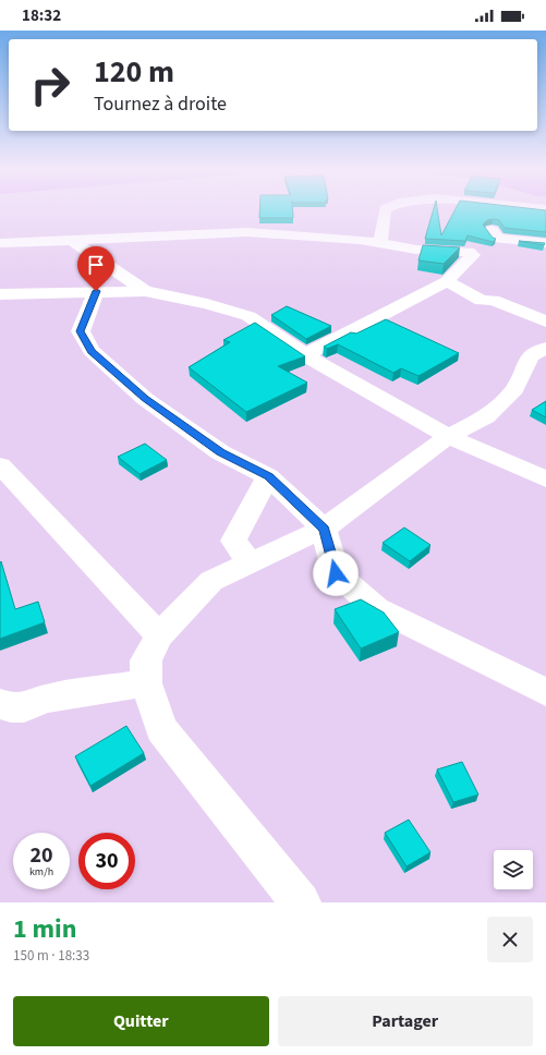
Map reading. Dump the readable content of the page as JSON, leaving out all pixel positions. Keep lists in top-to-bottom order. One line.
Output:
{"page":{"status":"18:32","turn":["120 m","Tournez à droite"],"speed":"20 km/h","limit":"30","heading":["1 min","150 m · 18:33"],"buttons":["Quitter","Partager"]}}
